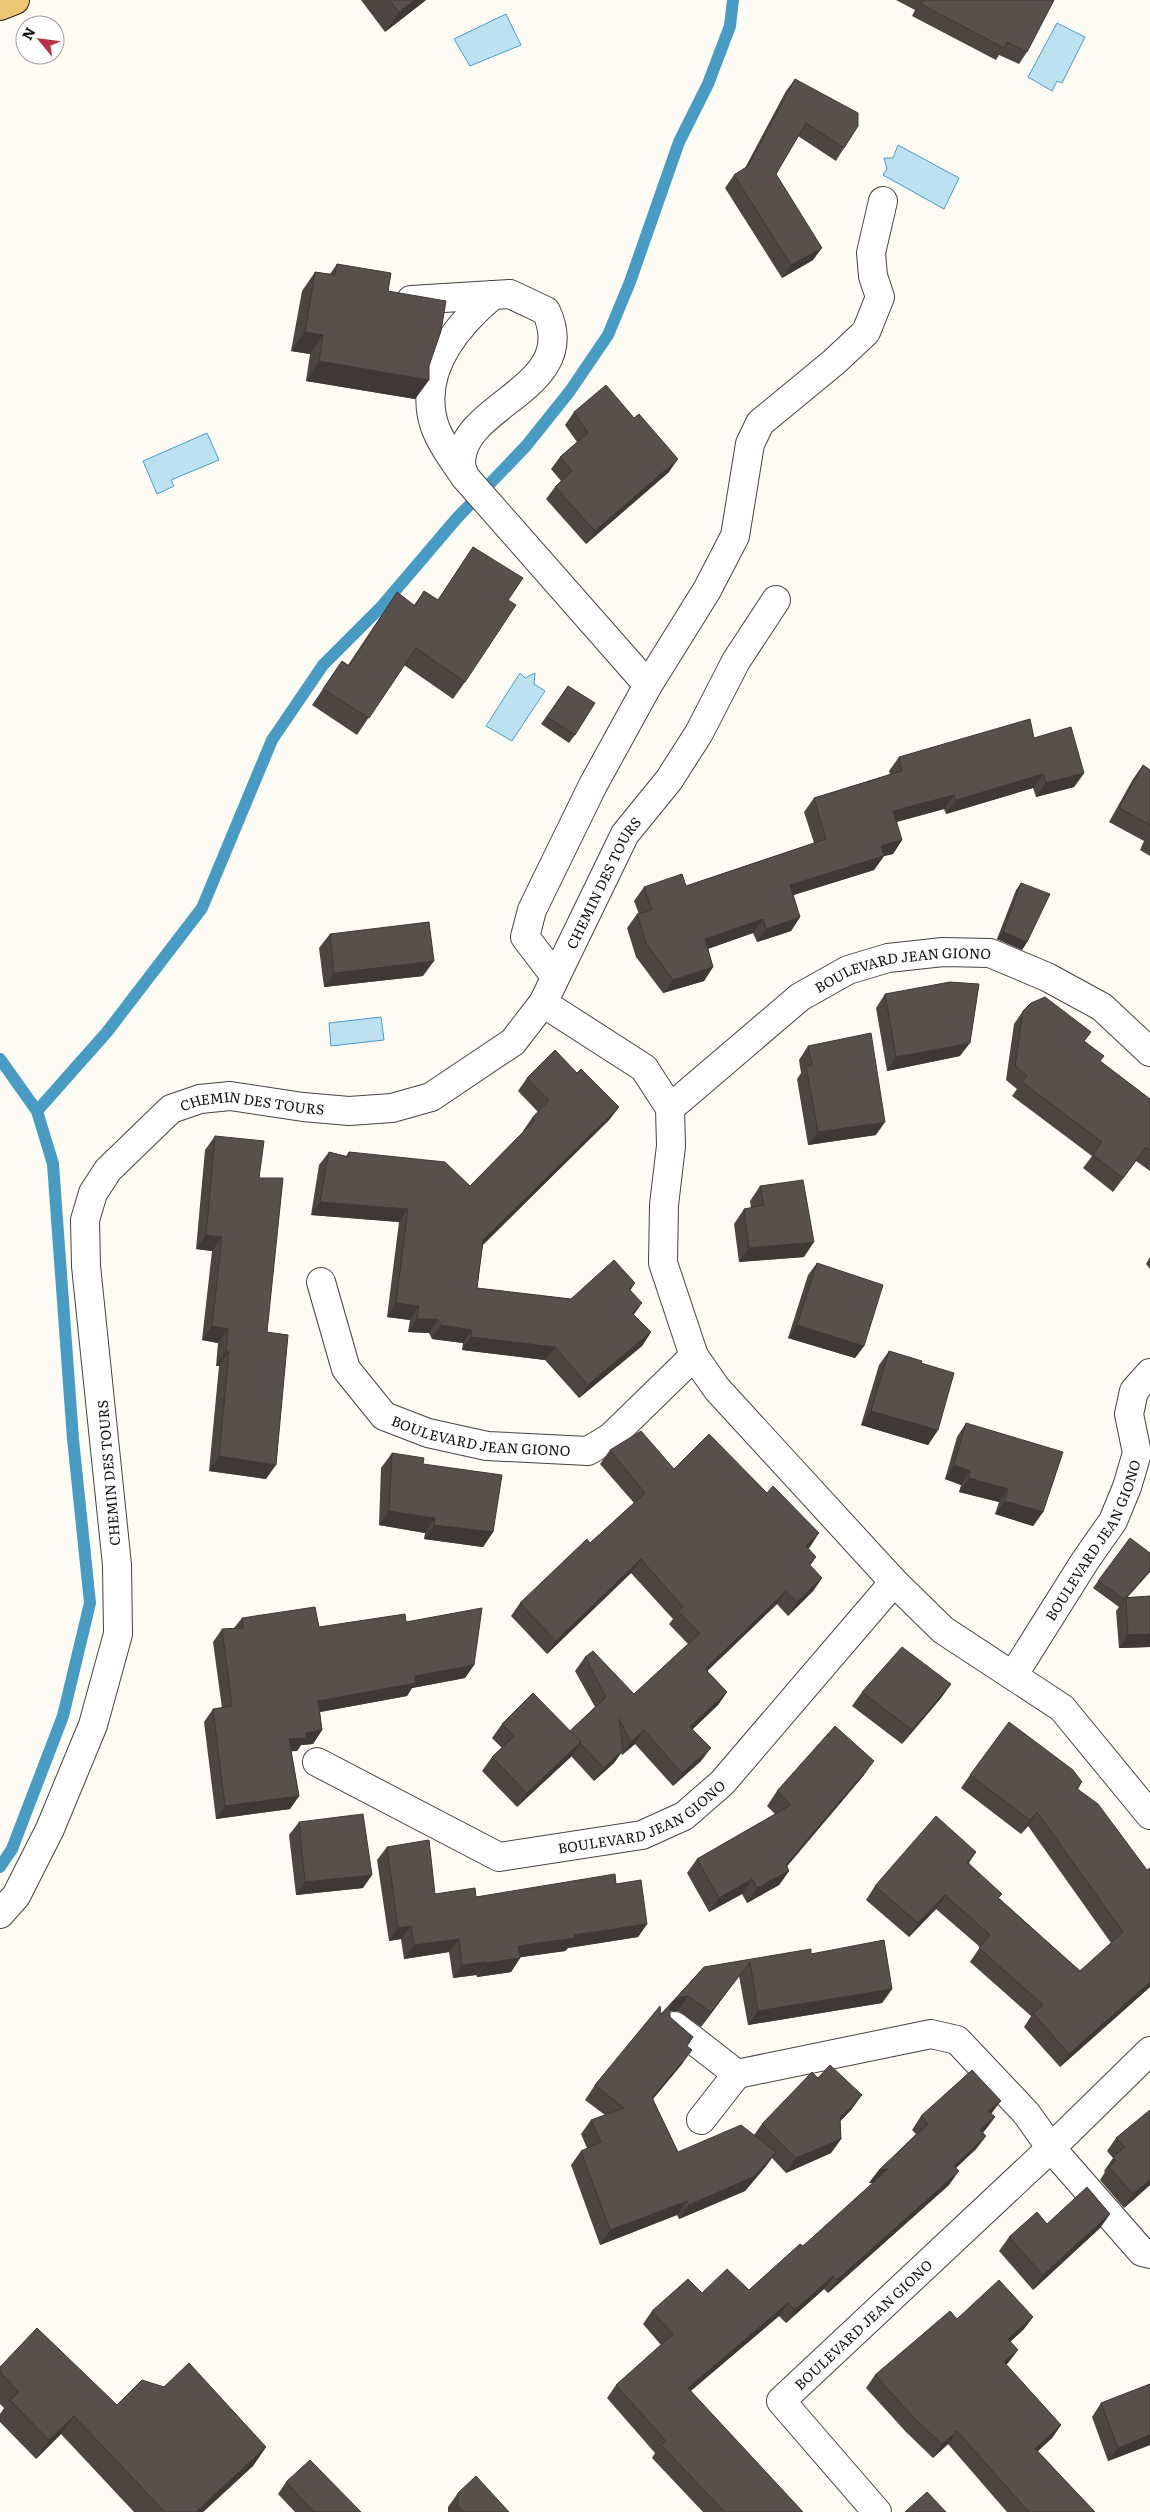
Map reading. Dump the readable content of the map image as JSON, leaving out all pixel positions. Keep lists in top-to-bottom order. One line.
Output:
{"streets":{"street":["CHEMIN DES TOURS","BOULEVARD JEAN GIONO"]},"north":"top left"}
